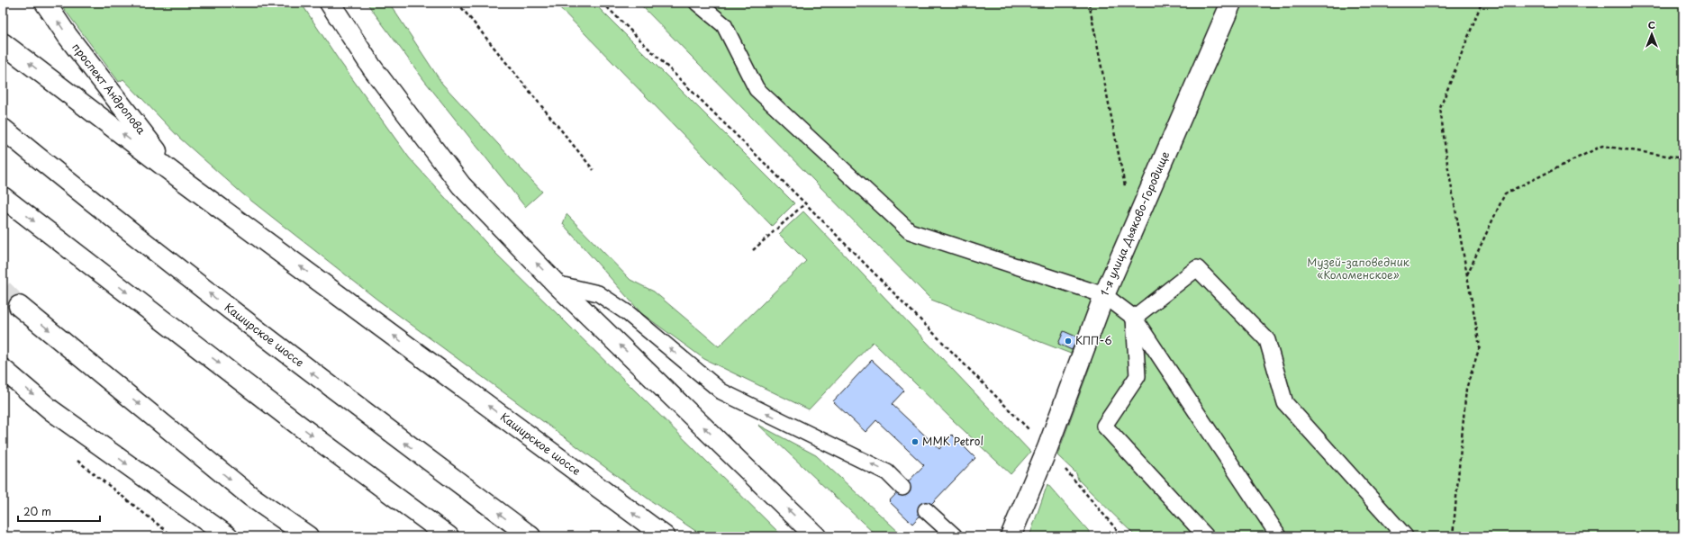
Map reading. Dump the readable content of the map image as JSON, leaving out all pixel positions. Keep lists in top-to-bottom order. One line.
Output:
{"streets":{"main road":["проспект Андропова","1-я улица Дьяково-Городище","Каширское шоссе"]},"crossings":[["проспект Андропова","Каширское шоссе"]],"parks":["Музей-заповедник «Коломенское»"],"places":["КПП-6","ММК Petrol"],"scale_bar":"20 m","north":"top"}
